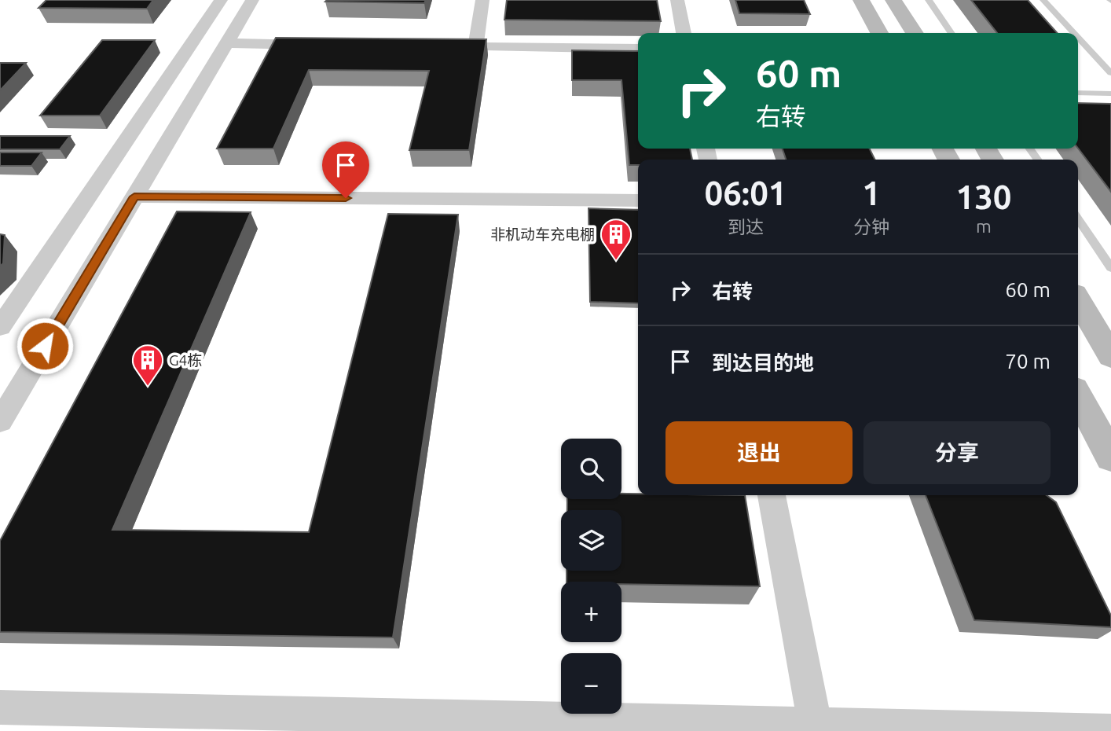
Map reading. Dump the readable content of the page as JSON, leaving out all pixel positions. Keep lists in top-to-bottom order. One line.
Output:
{"places":{"building":["非机动车充电棚","G4栋"]},"page":{"turn":["60 m","右转"],"eta":["06:01","到达","1","分钟","130","m"],"list":[{"name":"右转","value":"60 m"},{"name":"到达目的地","value":"70 m"}],"buttons":["退出","分享"],"map_buttons":["+","−"]}}
